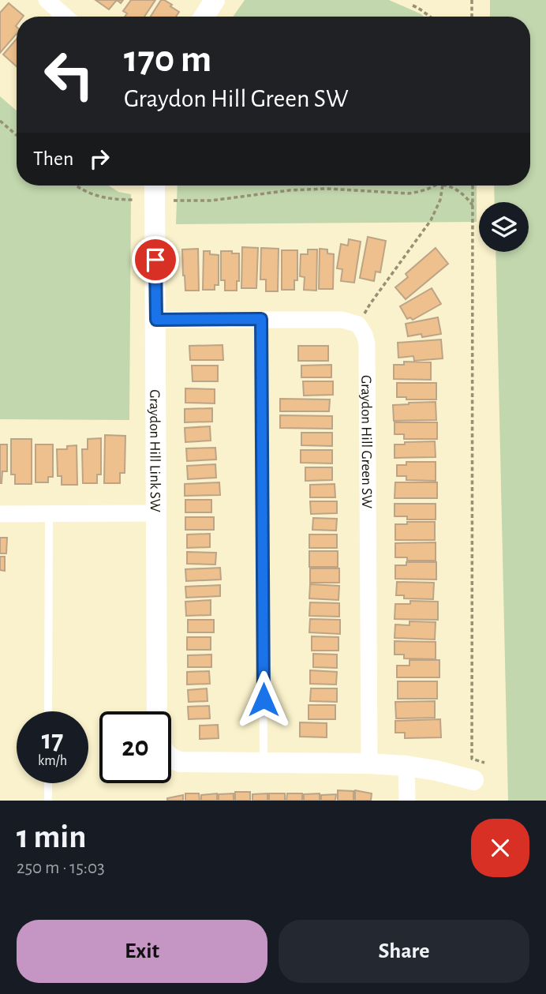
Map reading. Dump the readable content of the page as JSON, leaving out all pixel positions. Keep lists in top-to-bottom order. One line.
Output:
{"streets":{"street":["Graydon Hill Green SW","Graydon Hill Link SW"]},"page":{"turn":["170 m","Graydon Hill Green SW"],"then":"Then","speed":"17 km/h","limit":"20","heading":["1 min","250 m · 15:03"],"buttons":["Exit","Share"]}}
